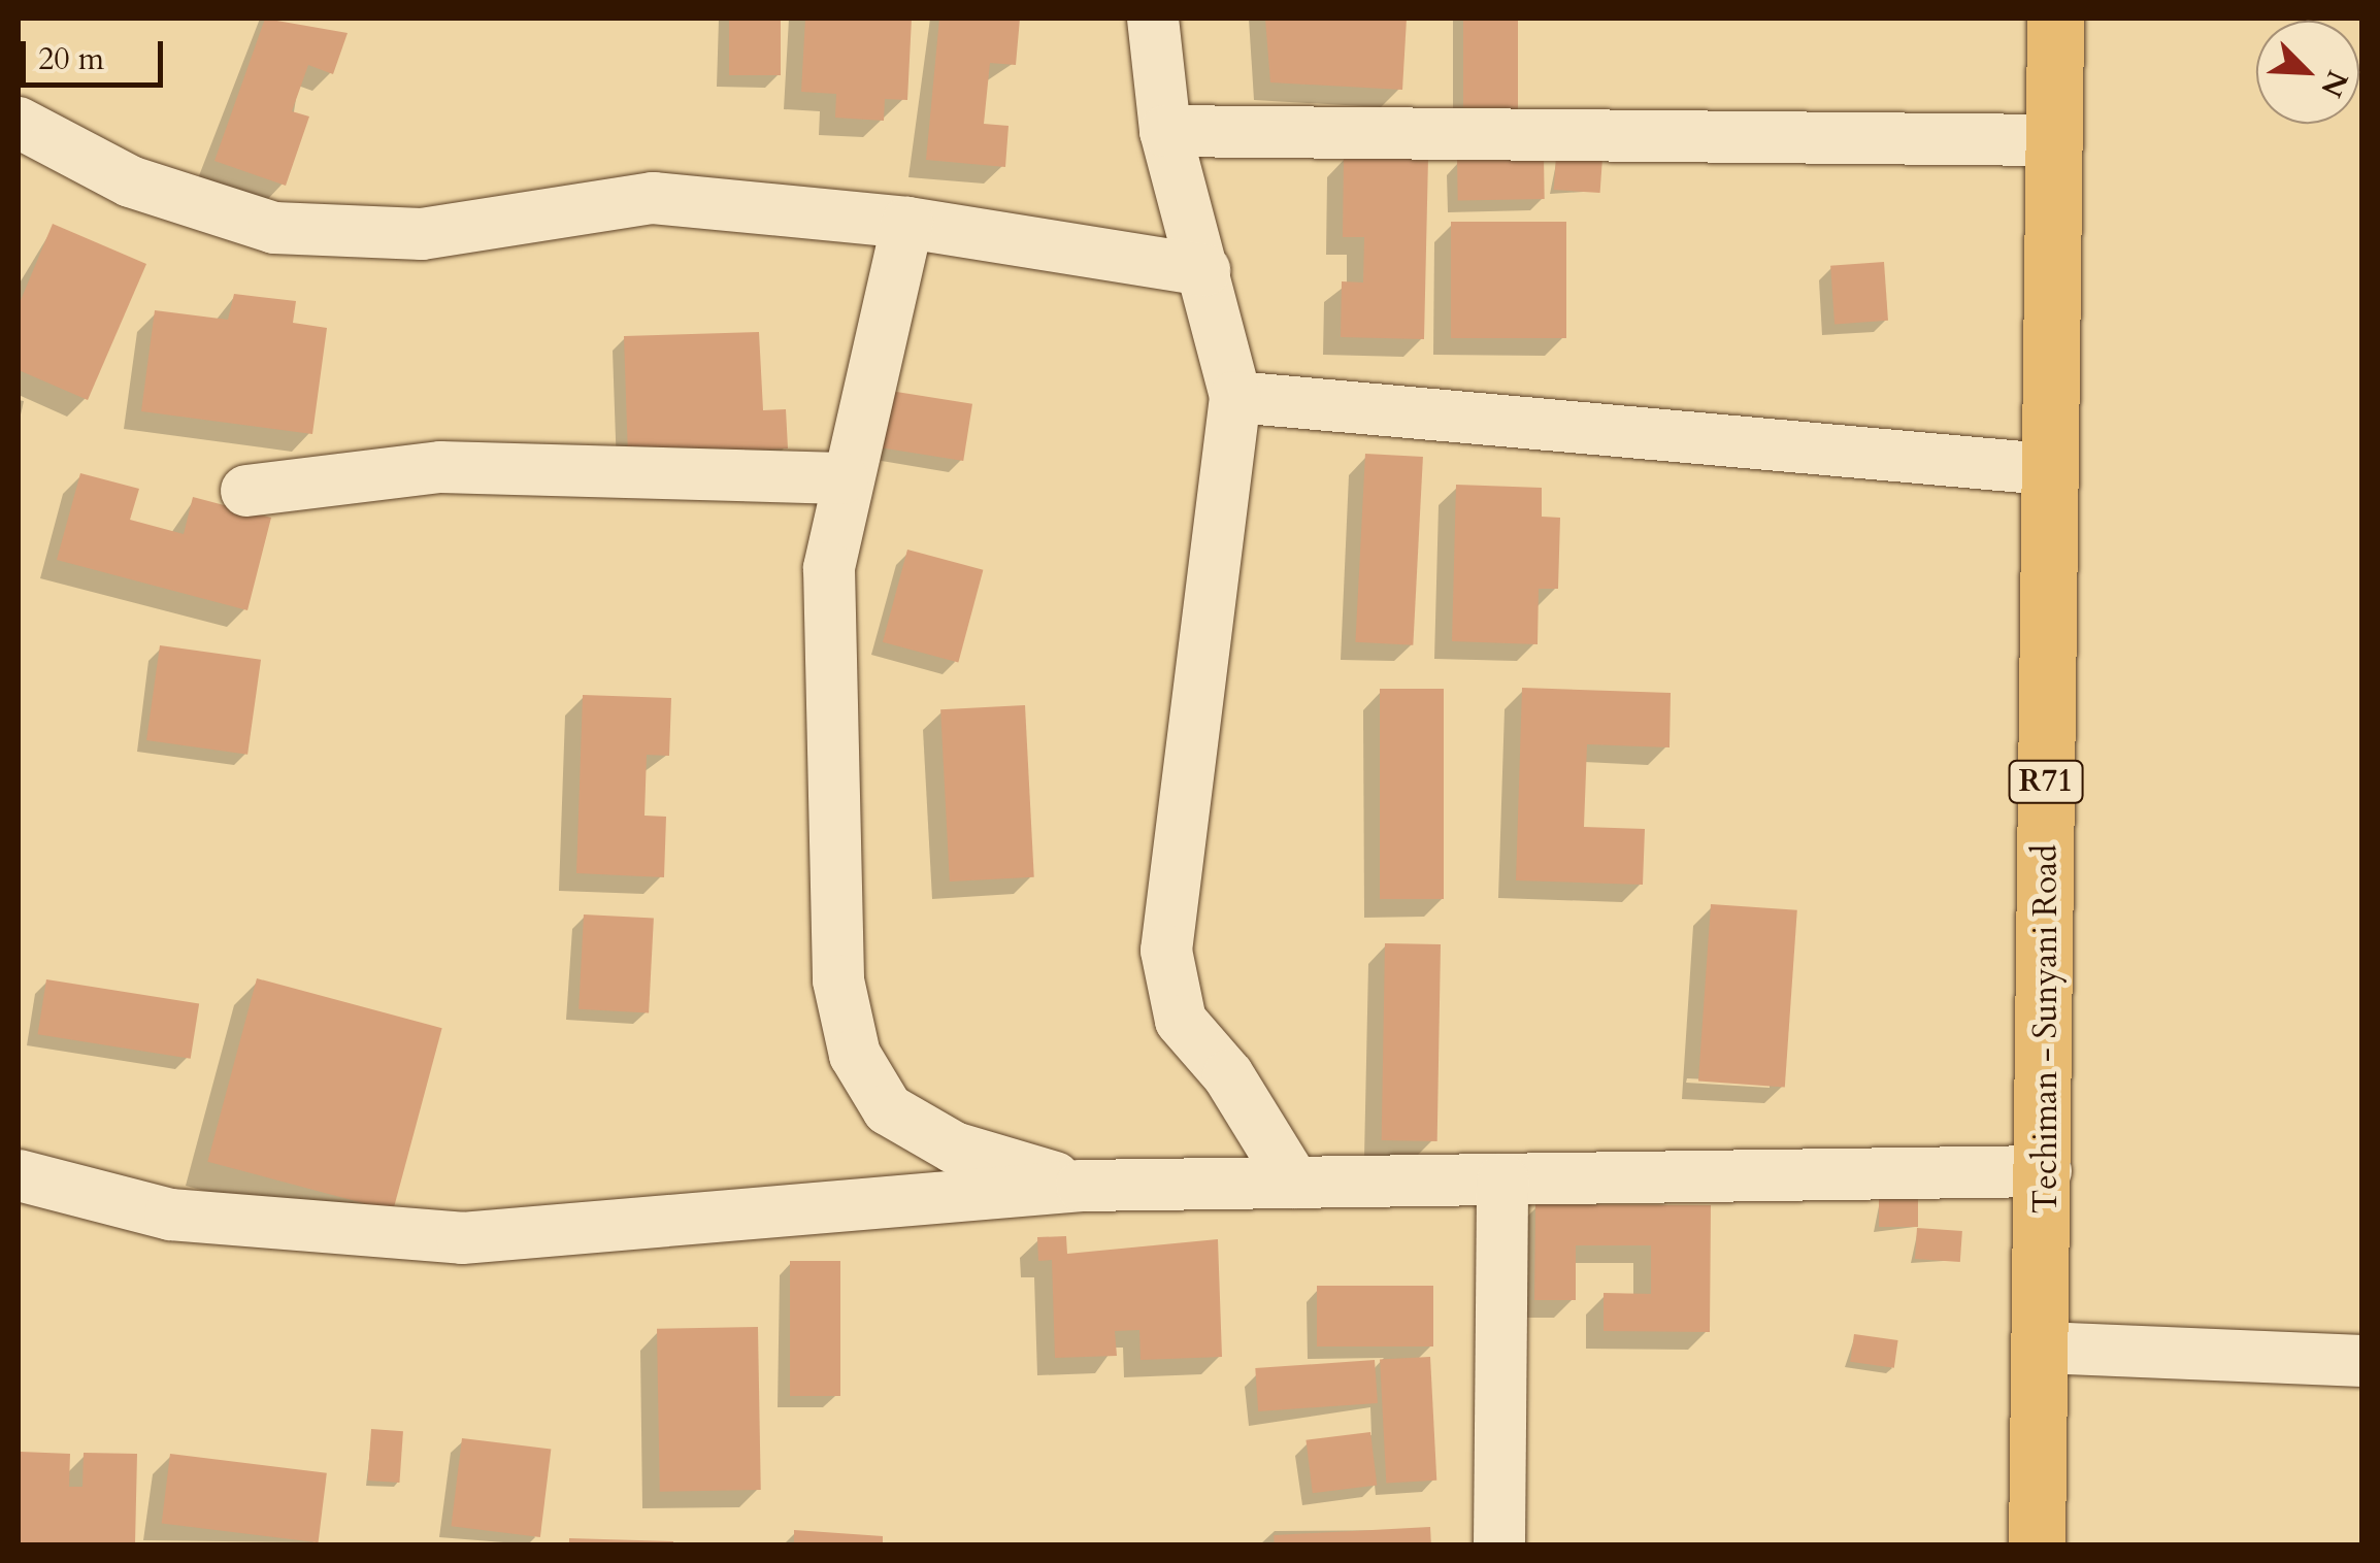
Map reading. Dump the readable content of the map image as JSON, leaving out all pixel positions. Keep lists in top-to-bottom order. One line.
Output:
{"streets":{"main road":["R71","Techiman - Sunyani Road"]},"scale_bar":"20 m","north":"bottom right"}
